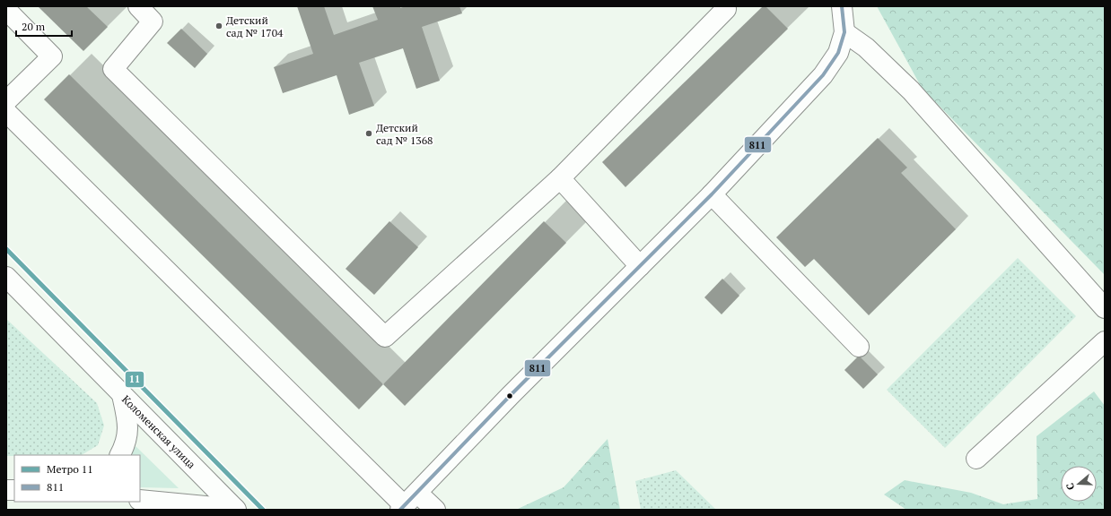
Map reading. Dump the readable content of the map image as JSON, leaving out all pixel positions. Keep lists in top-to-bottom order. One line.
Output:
{"streets":{"street":["Коломенская улица"]},"places":["Детский сад № 1704","Детский сад № 1368"],"lines":["transit line 811","metro line 11"],"legend":["Метро 11","811"],"scale_bar":"20 m","north":"left"}
